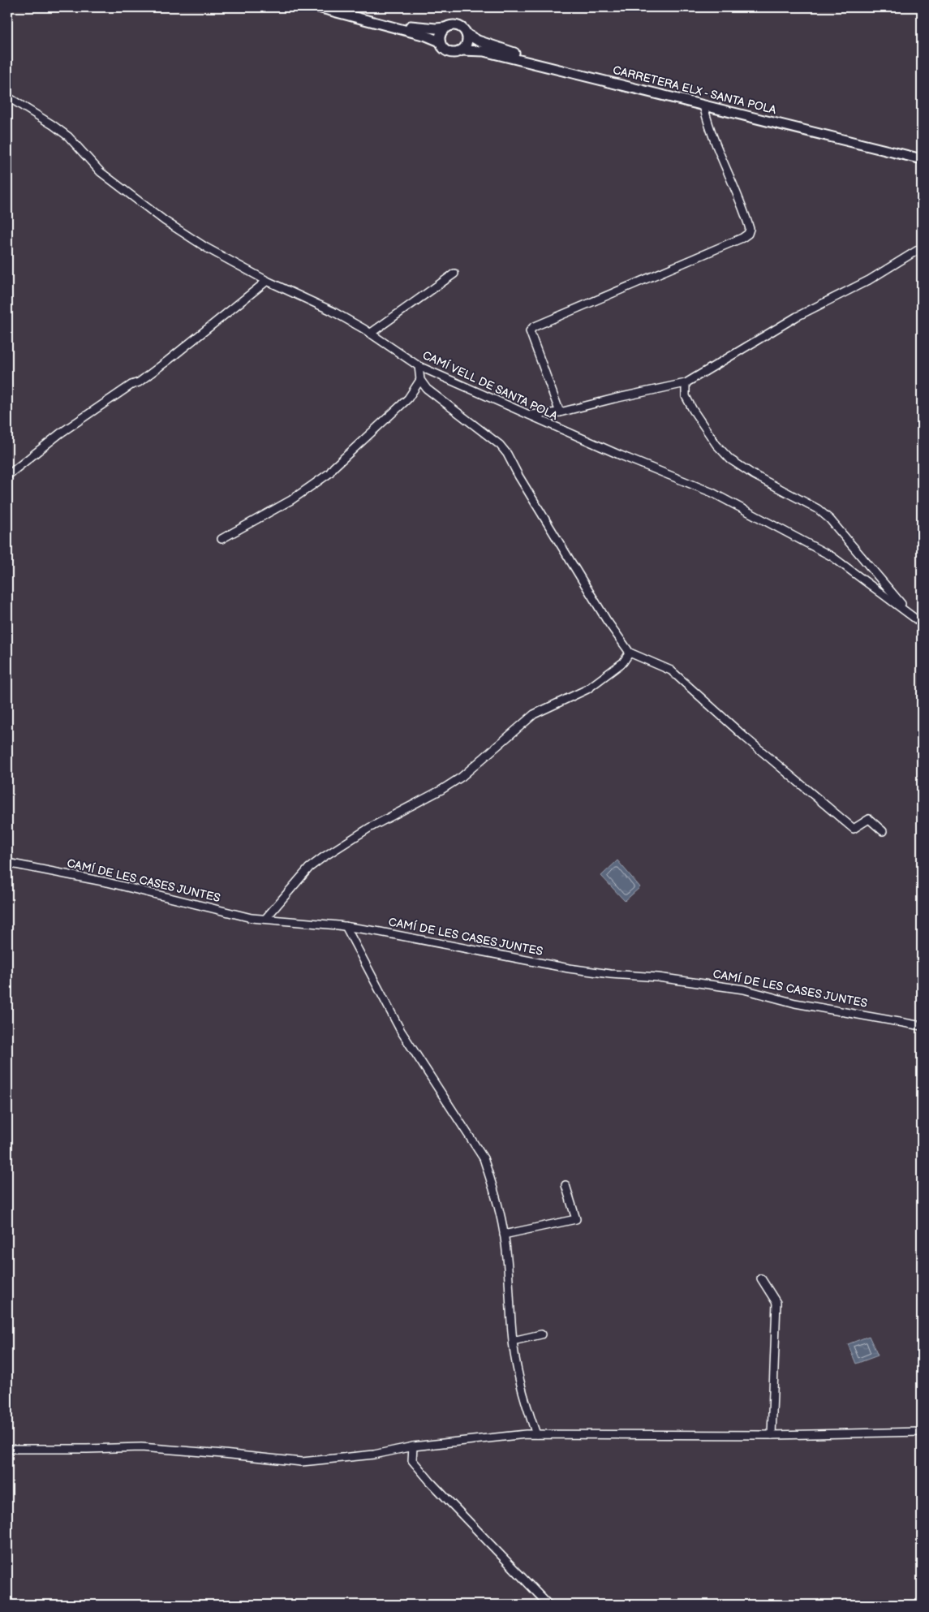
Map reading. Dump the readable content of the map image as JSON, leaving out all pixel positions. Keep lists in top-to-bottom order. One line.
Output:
{"streets":{"main road":["CARRETERA ELX - SANTA POLA"],"street":["CAMÍ VELL DE SANTA POLA","CAMÍ DE LES CASES JUNTES"]}}
